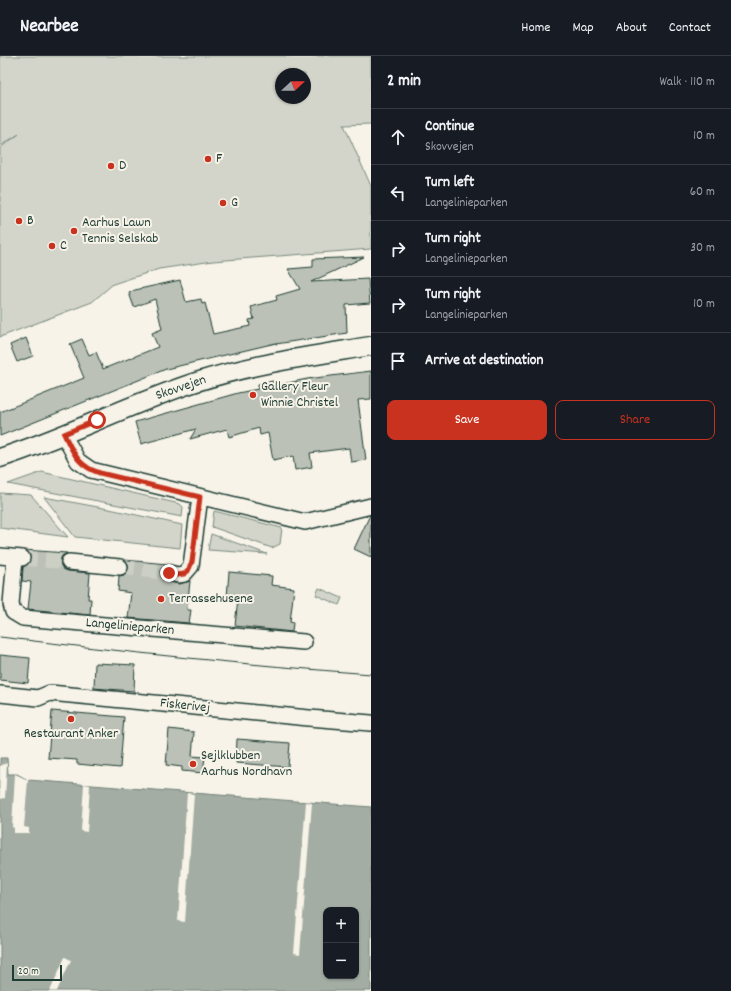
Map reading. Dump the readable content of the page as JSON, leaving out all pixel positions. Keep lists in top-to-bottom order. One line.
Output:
{"streets":{"street":["Skovvejen","Langelinieparken","Fiskerivej"]},"places":["F","D","G","B","Aarhus Lawn Tennis Selskab","C","Gallery Fleur Winnie Christel","Terrassehusene","Restaurant Anker","Sejlklubben Aarhus Nordhavn"],"scale_bar":"20 m","north":"right","page":{"header":"Nearbee","nav":["Home","Map","About","Contact"],"heading":["2 min","Walk · 110 m"],"list":[["Continue","Skovvejen","10 m"],["Turn left","Langelinieparken","60 m"],["Turn right","Langelinieparken","30 m"],["Turn right","Langelinieparken","10 m"],"Arrive at destination"],"buttons":["Save","Share"],"map_buttons":["+","−"],"scale":"20 m"}}
